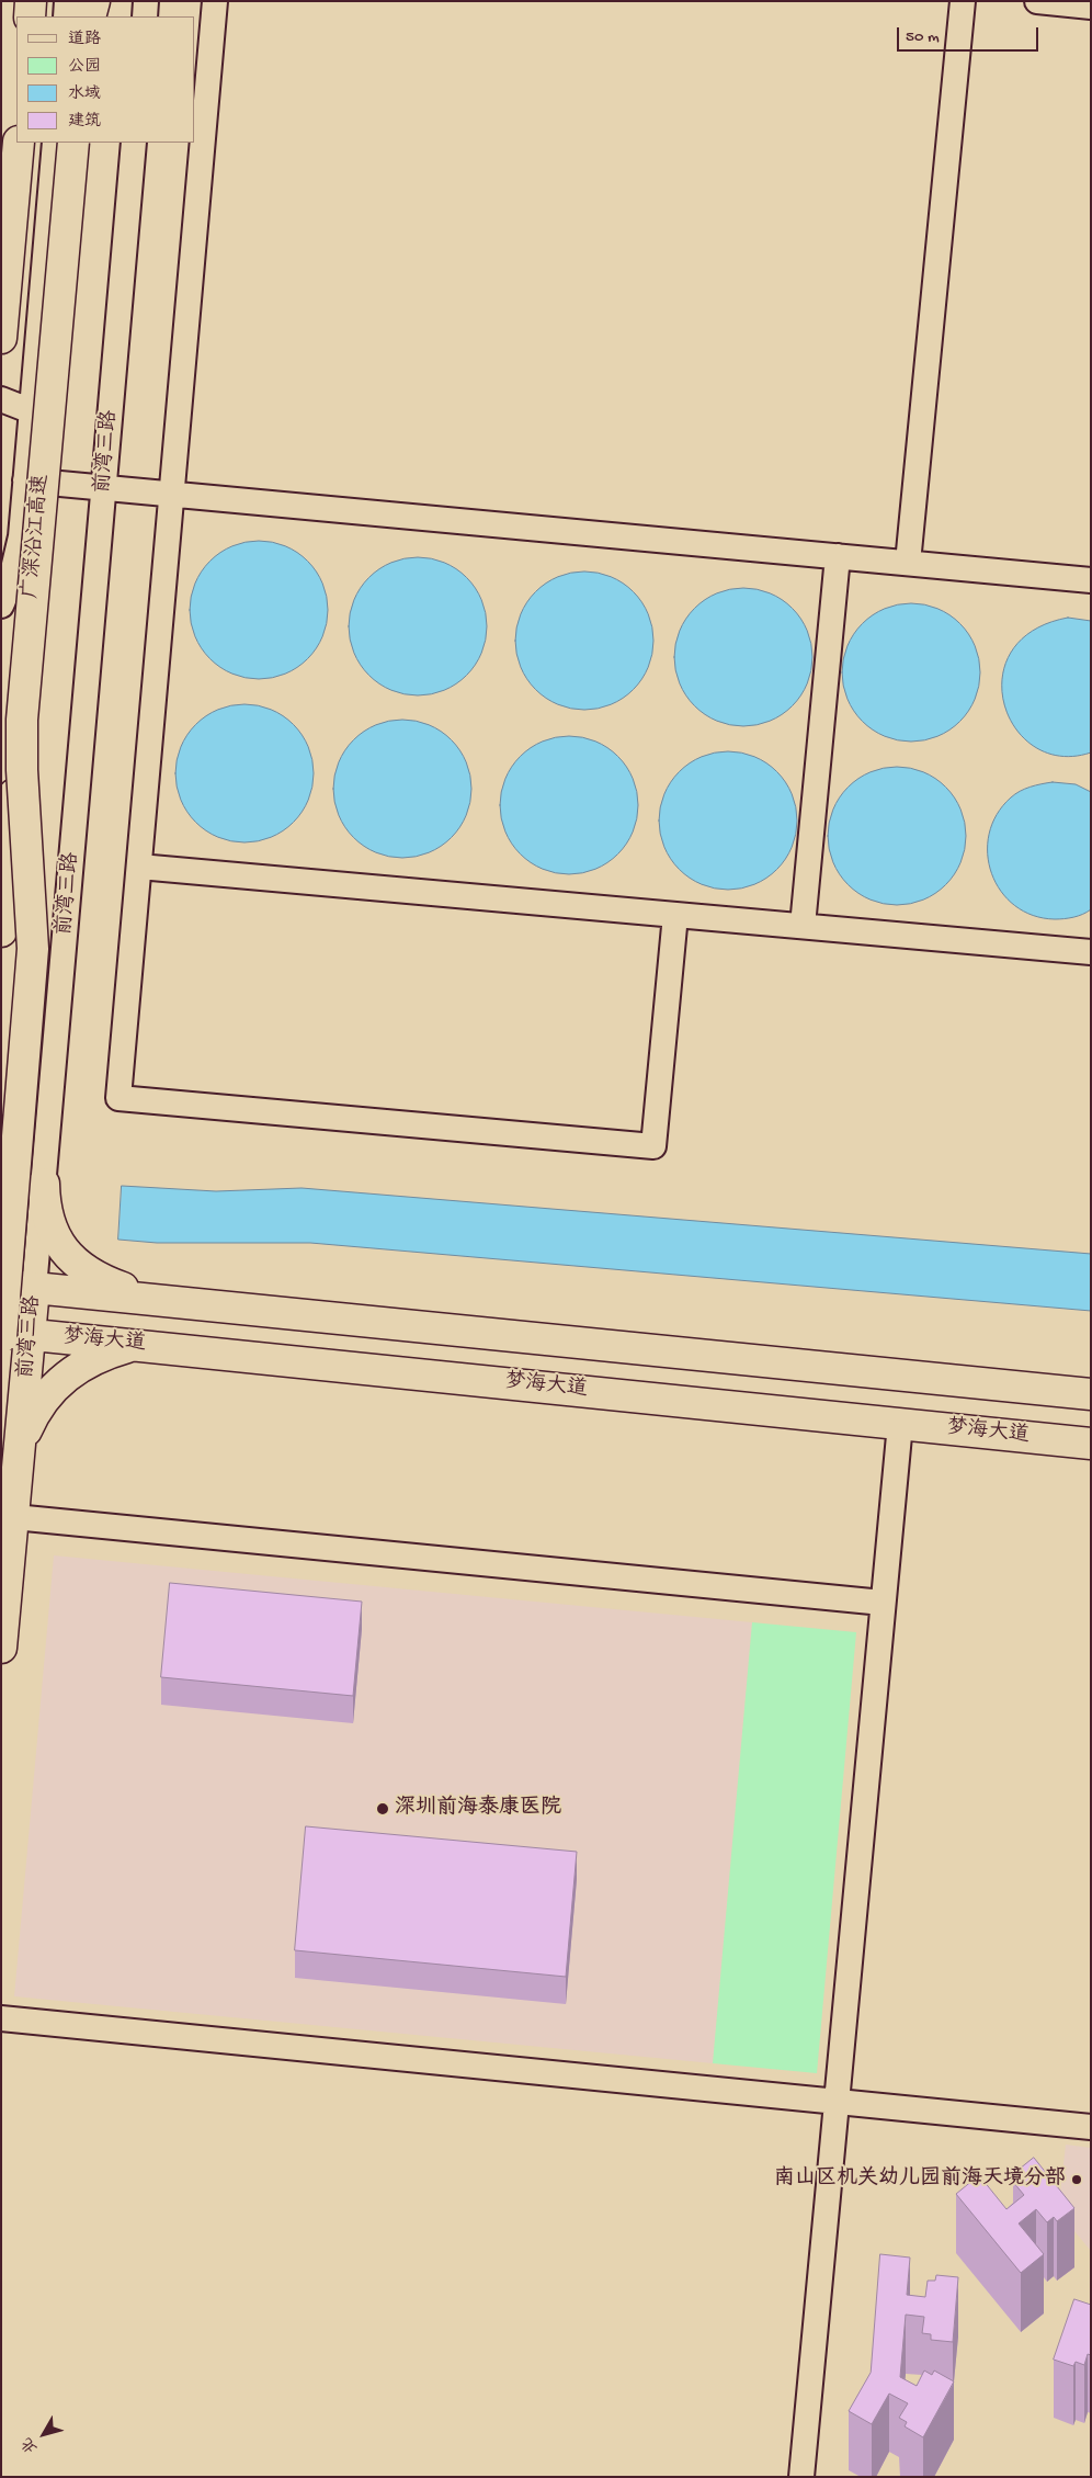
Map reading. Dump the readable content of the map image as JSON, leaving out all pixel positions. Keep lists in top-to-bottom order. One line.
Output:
{"streets":{"main road":["前湾三路","广深沿江高速","梦海大道"]},"crossings":[["前湾三路","梦海大道"]],"places":["深圳前海泰康医院","南山区机关幼儿园前海天境分部"],"legend":["道路","公园","水域","建筑"],"scale_bar":"50 m","north":"bottom left"}
